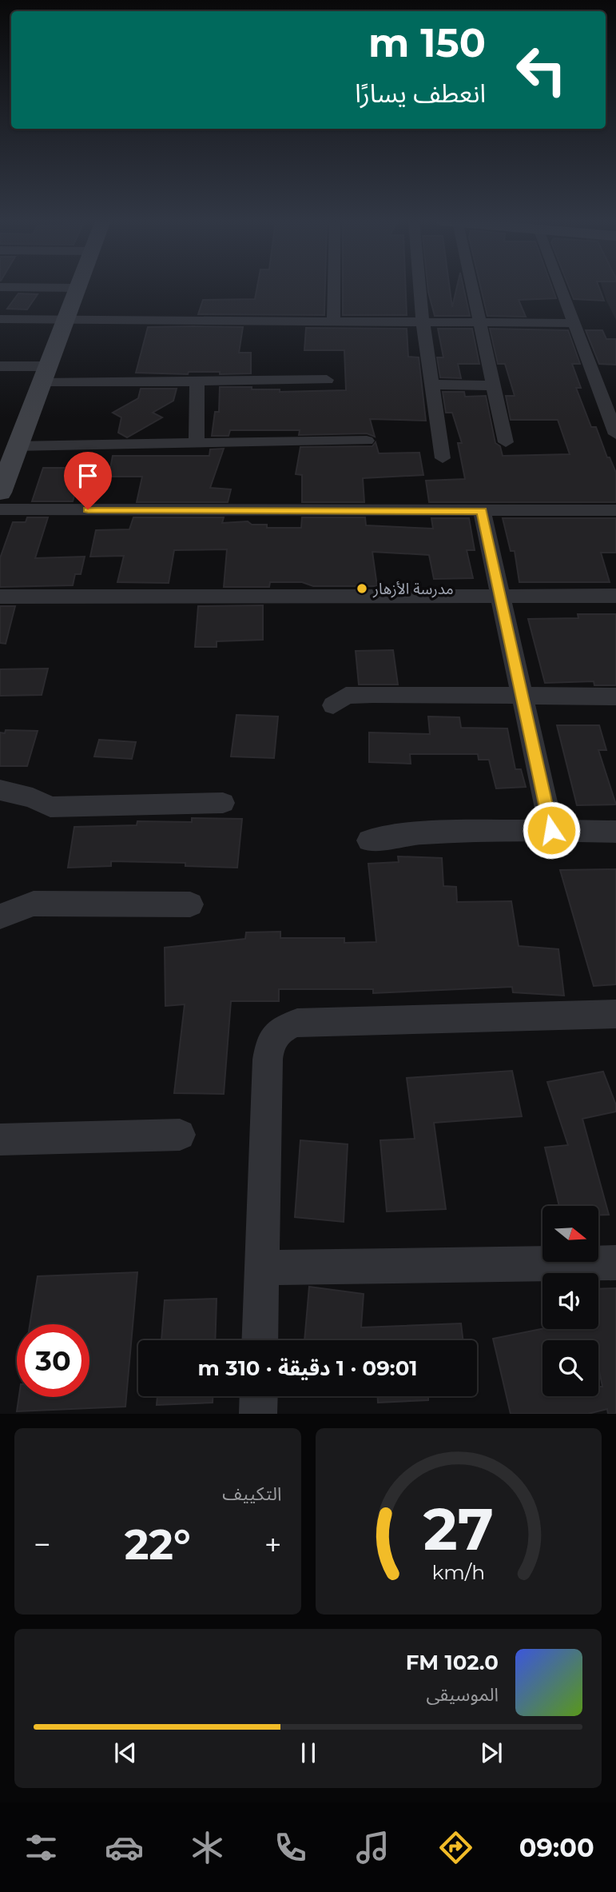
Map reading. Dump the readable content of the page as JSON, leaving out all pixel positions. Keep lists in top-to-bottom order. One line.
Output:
{"places":["مدرسة الأزهار"],"north":"right","page":{"turn":["150 m","انعطف يسارًا"],"limit":"30","trip":"09:01 · 1 دقيقة · 310 m","tile":"التكييف","heat":["−","22°","+"],"song":["102.0 FM","الموسيقى"],"tabs":"09:00","gauge":["27","km/h"]}}
